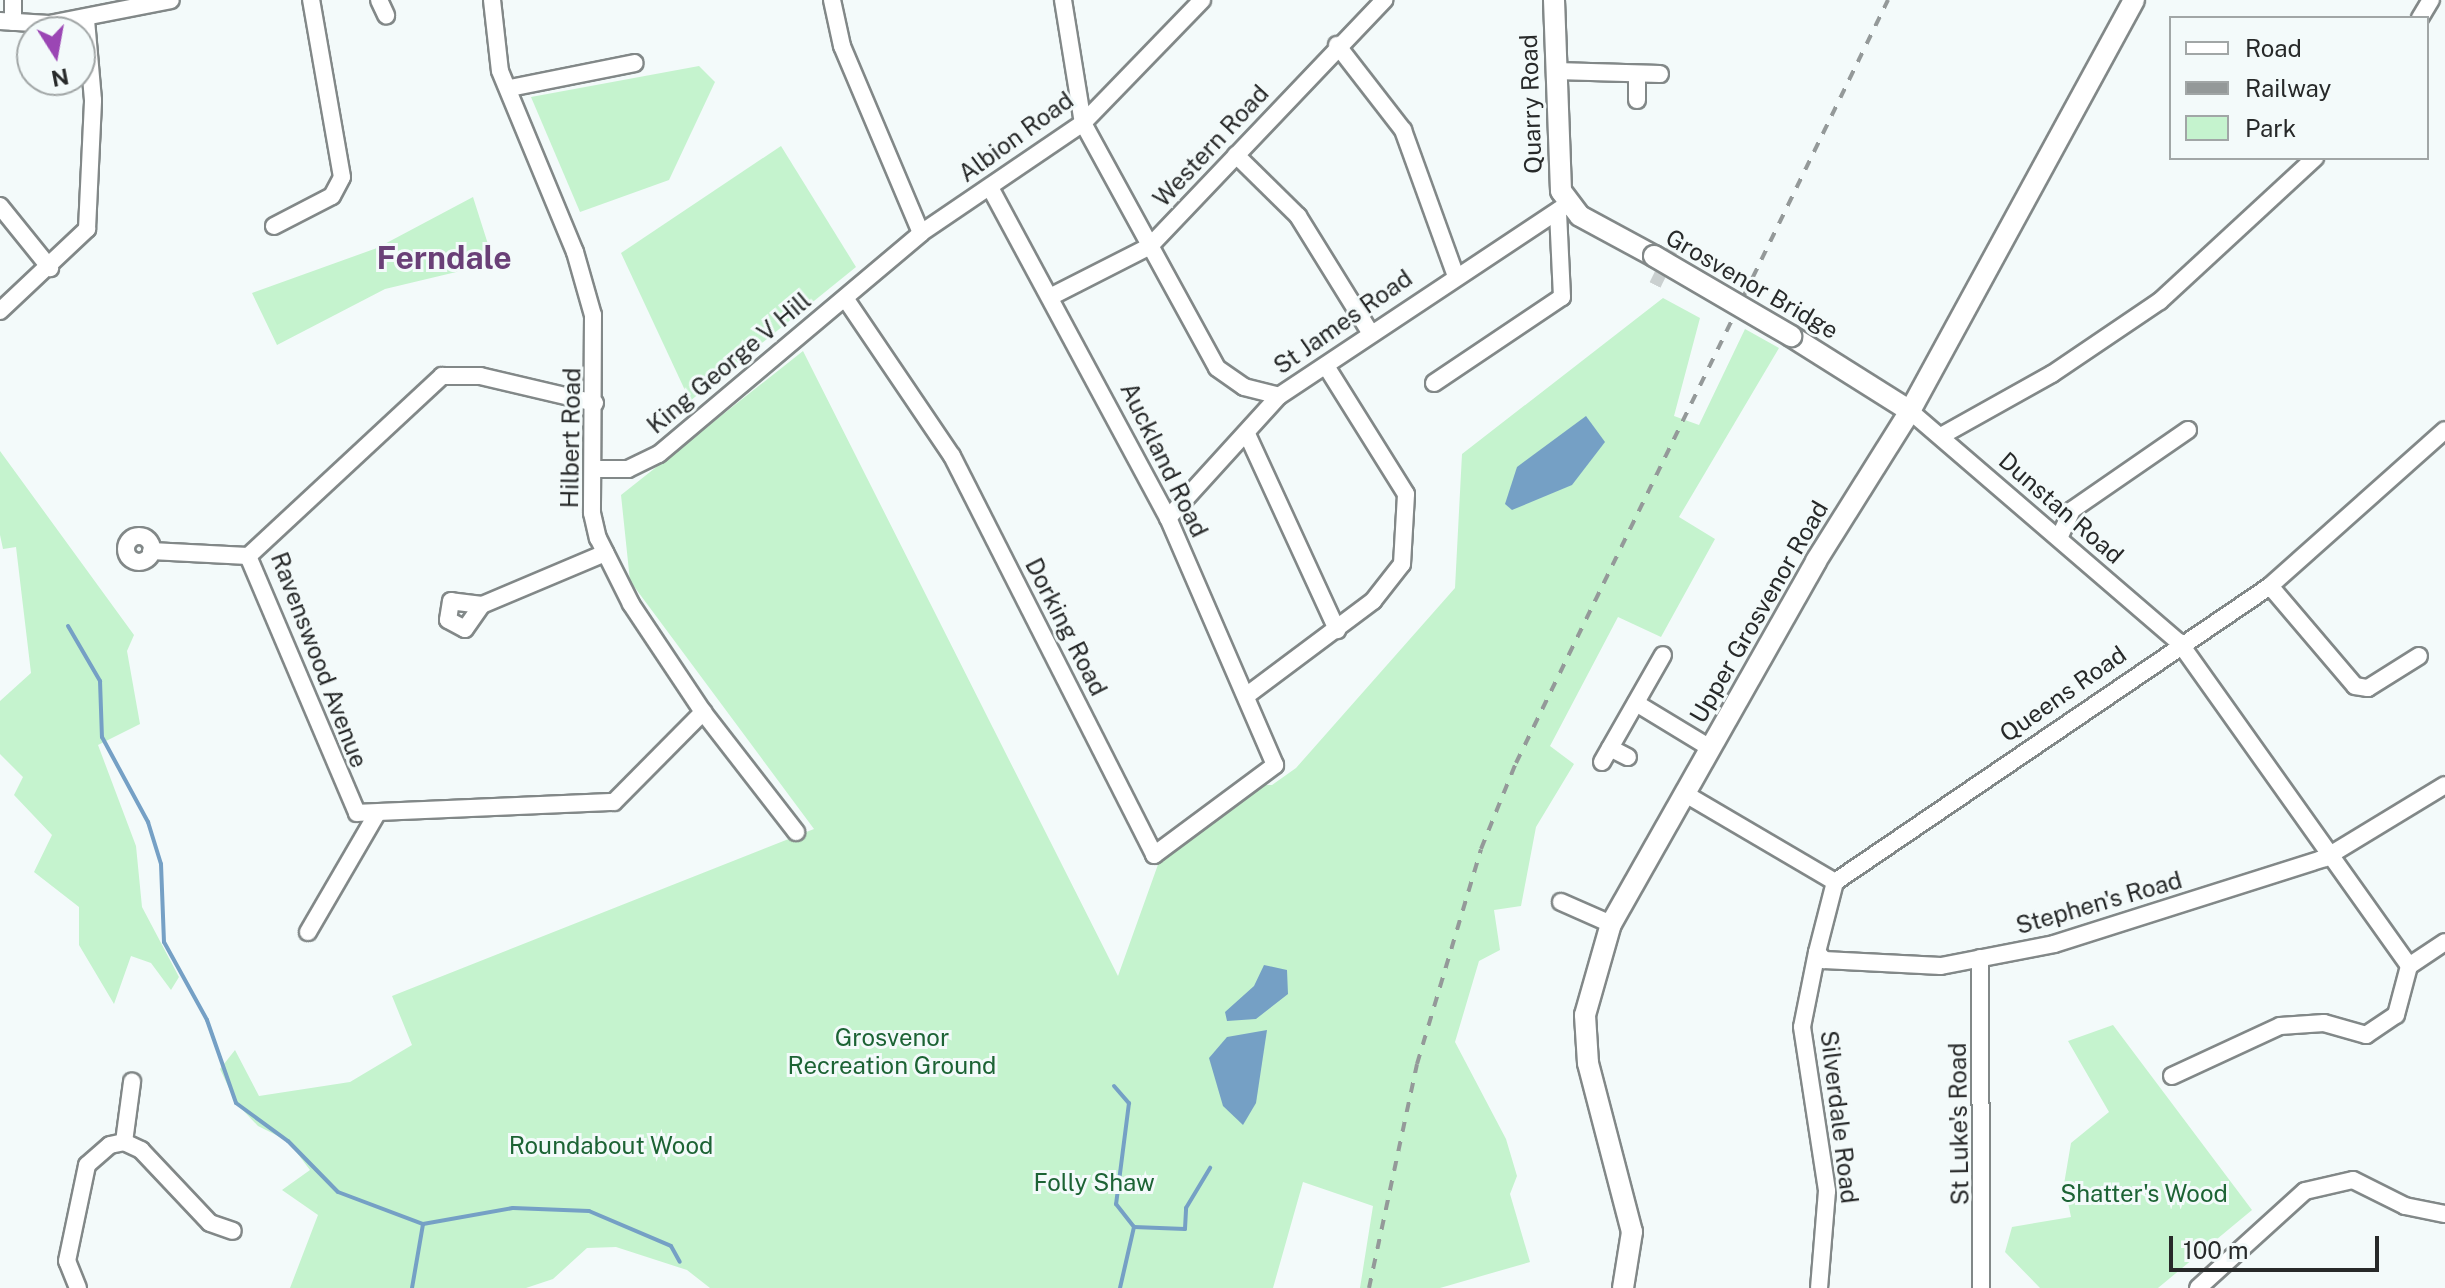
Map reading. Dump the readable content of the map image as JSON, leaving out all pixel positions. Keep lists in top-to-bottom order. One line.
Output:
{"streets":{"street":["Quarry Road","Albion Road","Western Road","Grosvenor Bridge","St James Road","King George V Hill","Hilbert Road","Auckland Road","Dunstan Road","Upper Grosvenor Road","Dorking Road","Ravenswood Avenue","Queens Road","Stephen's Road","Silverdale Road","St Luke's Road"]},"crossings":[["Quarry Road","Grosvenor Bridge"],["Quarry Road","St James Road"],["Albion Road","St James Road"],["Albion Road","King George V Hill"],["Albion Road","Auckland Road"],["Albion Road","Dorking Road"],["Western Road","St James Road"],["Western Road","Auckland Road"],["Grosvenor Bridge","St James Road"],["Grosvenor Bridge","Dunstan Road"],["Grosvenor Bridge","Upper Grosvenor Road"],["King George V Hill","Hilbert Road"],["King George V Hill","Dorking Road"],["Hilbert Road","Ravenswood Avenue"],["Auckland Road","Dorking Road"],["Dunstan Road","Upper Grosvenor Road"],["Dunstan Road","Queens Road"],["Dunstan Road","Stephen's Road"],["Stephen's Road","Silverdale Road"],["Stephen's Road","St Luke's Road"]],"districts":["Ferndale"],"parks":["Grosvenor Recreation Ground","Roundabout Wood","Folly Shaw","Shatter's Wood"],"legend":["Road","Railway","Park"],"scale_bar":"100 m","north":"bottom"}
